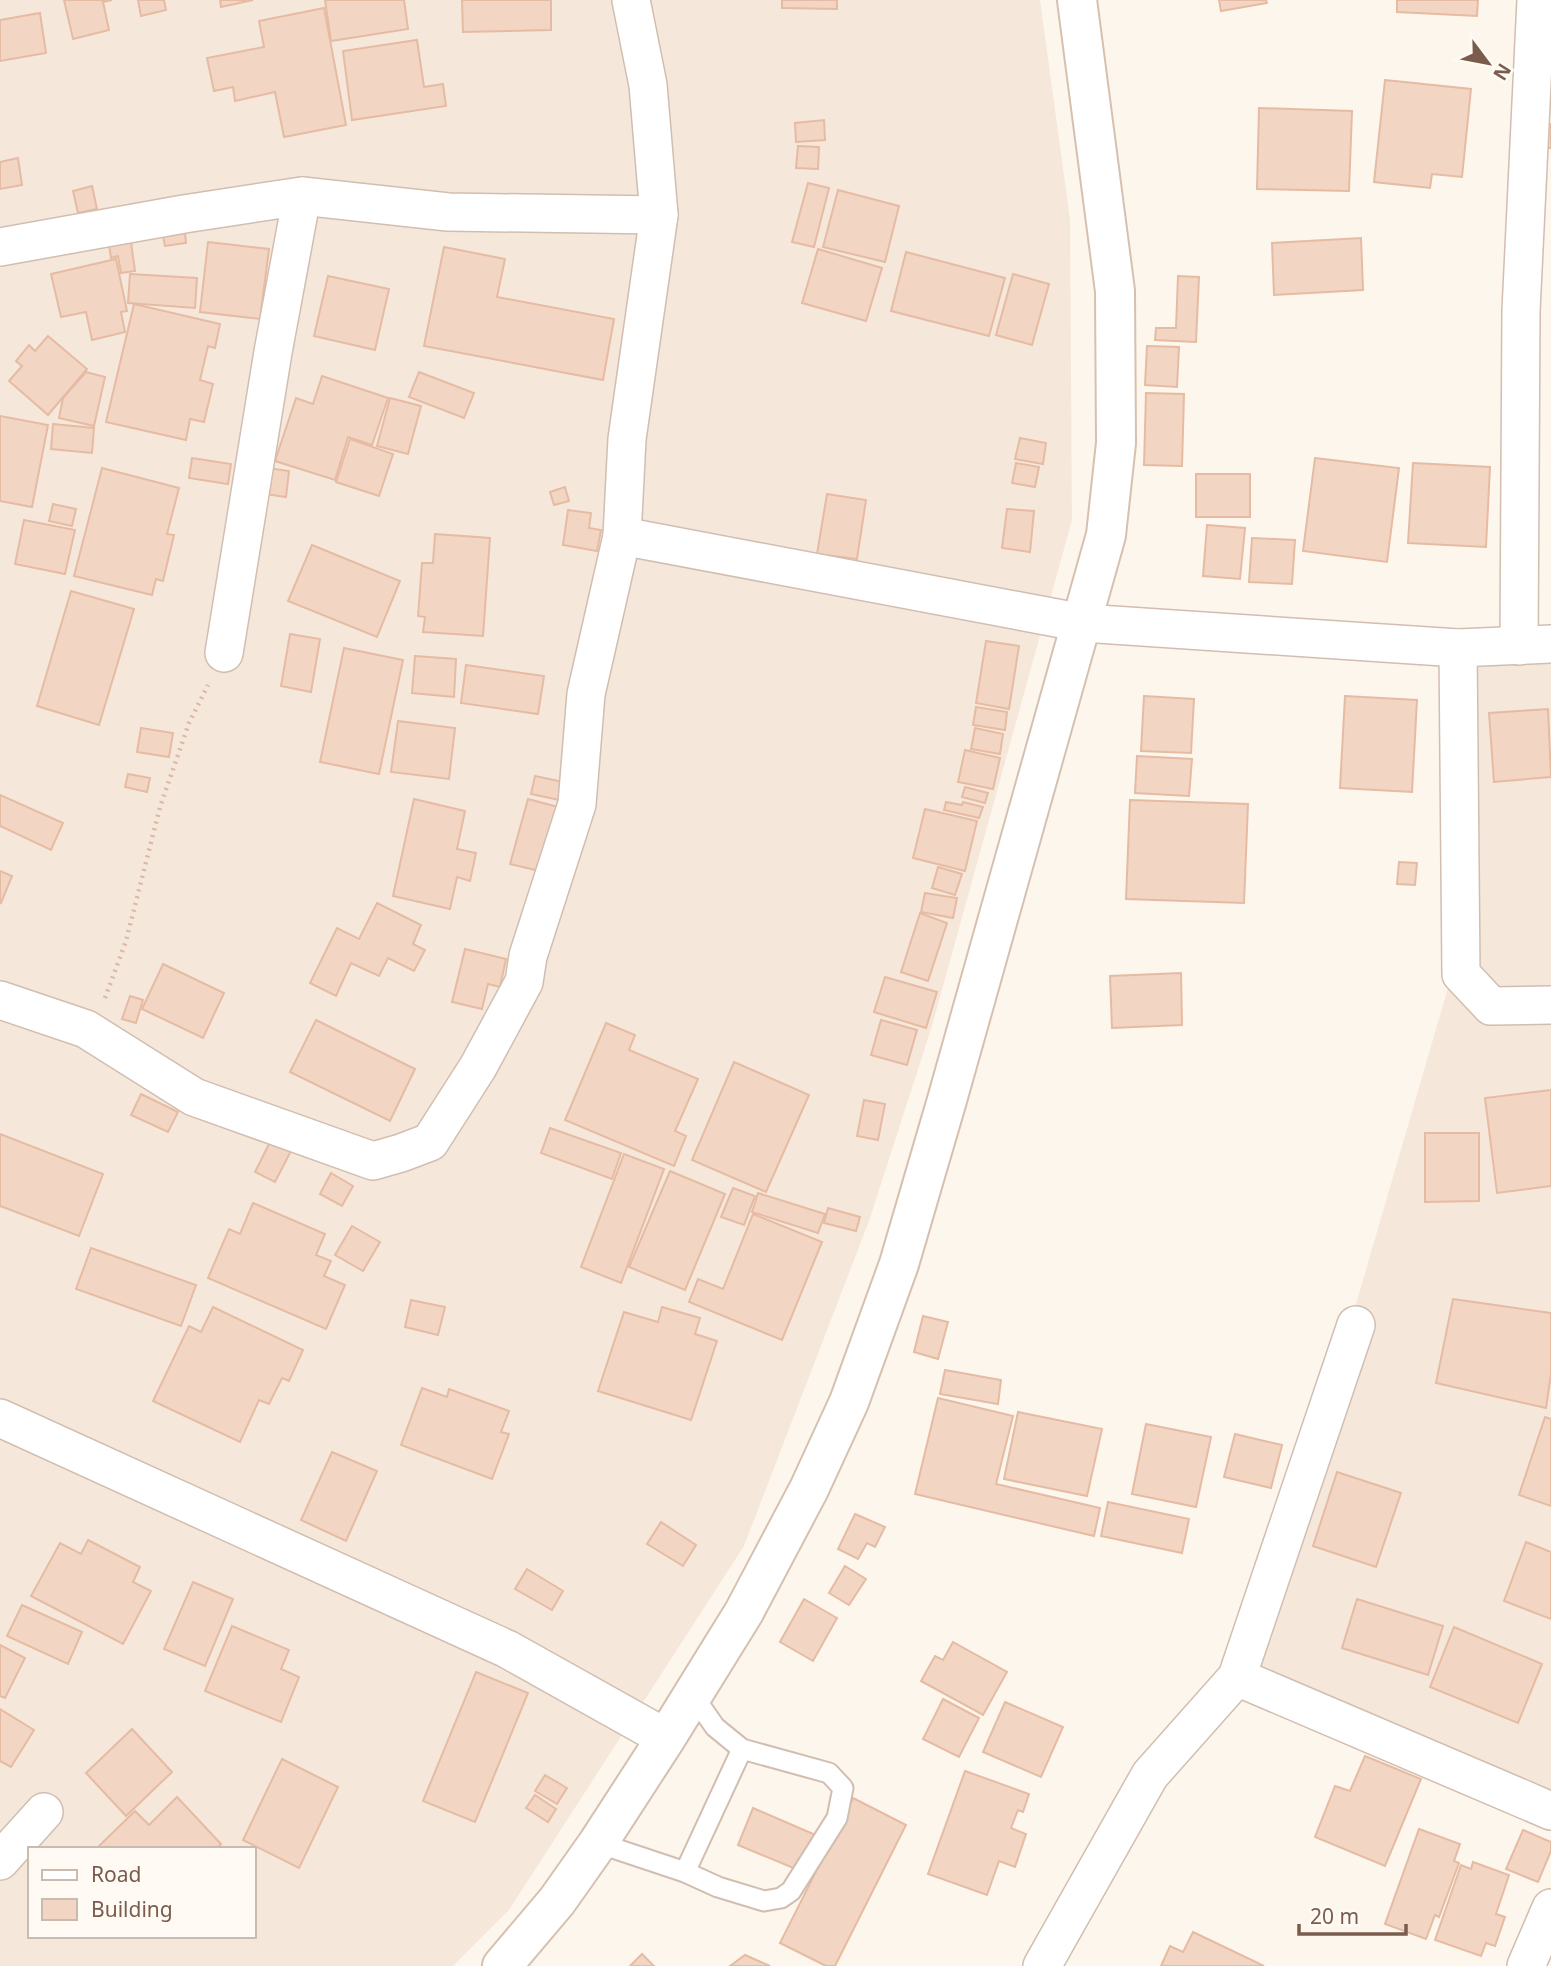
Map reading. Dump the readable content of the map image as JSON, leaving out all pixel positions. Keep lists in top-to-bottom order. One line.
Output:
{"legend":["Road","Building"],"scale_bar":"20 m","north":"bottom right"}
